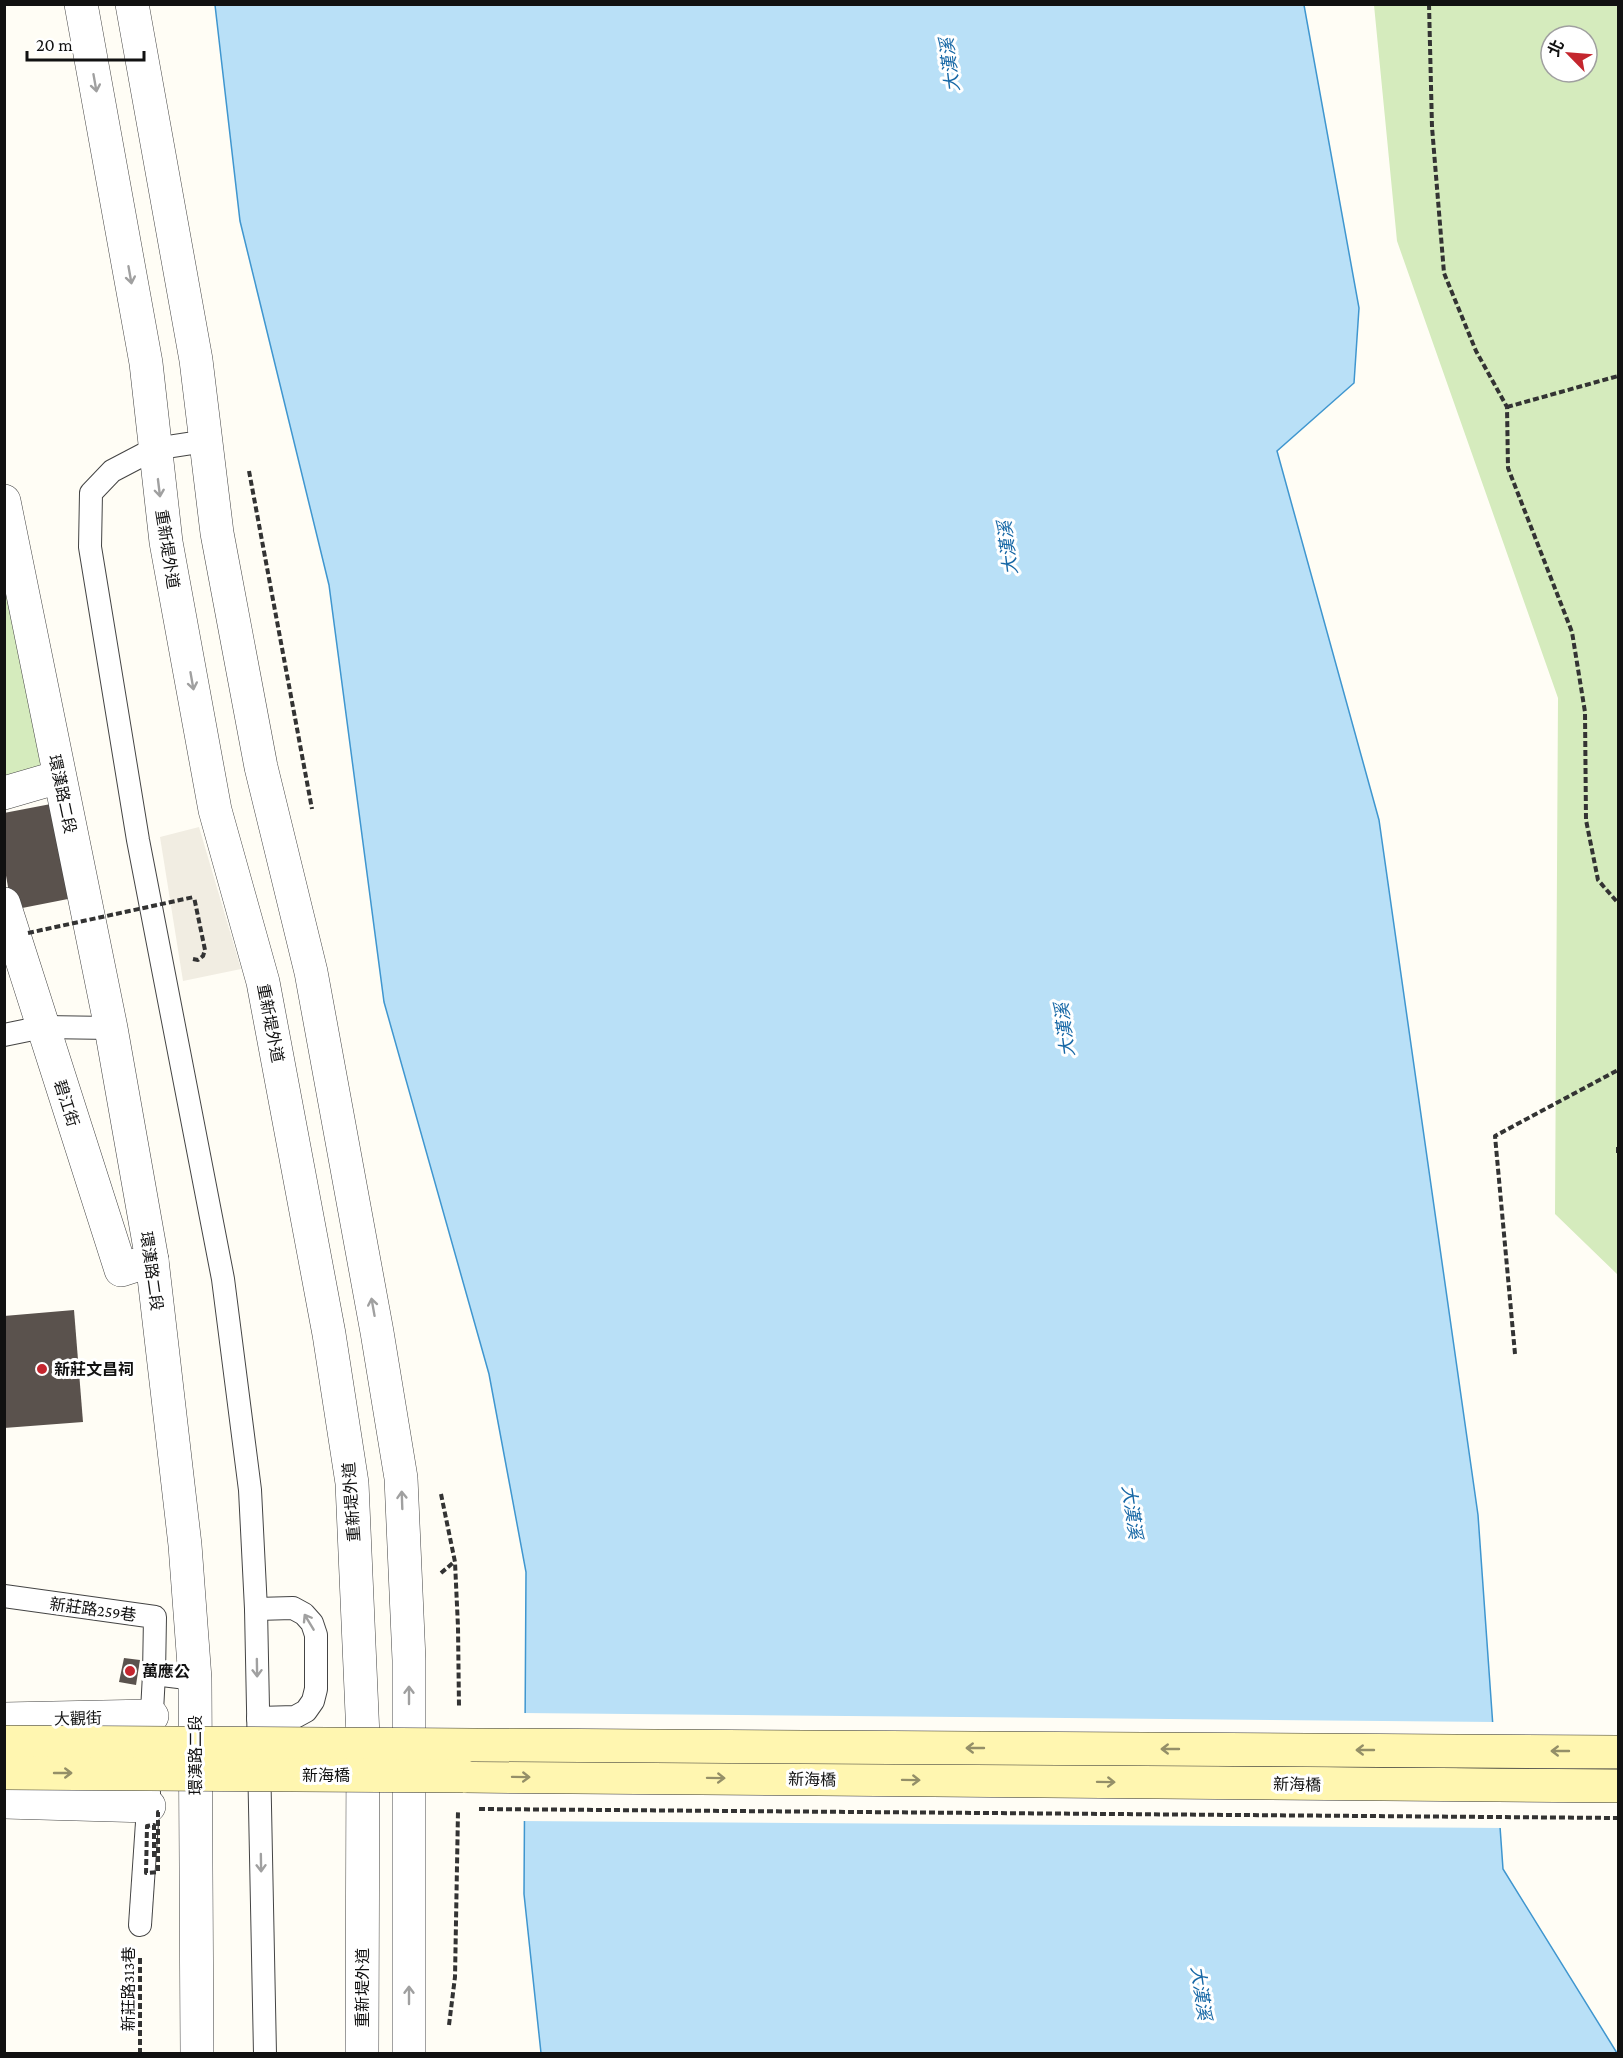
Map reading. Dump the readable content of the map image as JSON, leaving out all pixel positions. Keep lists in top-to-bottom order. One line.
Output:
{"streets":{"main road":["新海橋"],"street":["重新堤外道","環漢路二段","碧江街","大觀街"],"lane":["新莊路259巷"],"path":["新莊路313巷"]},"crossings":[["環漢路二段","碧江街"]],"water":["大漢溪"],"places":["新莊文昌祠","萬應公"],"scale_bar":"20 m","north":"top left"}
